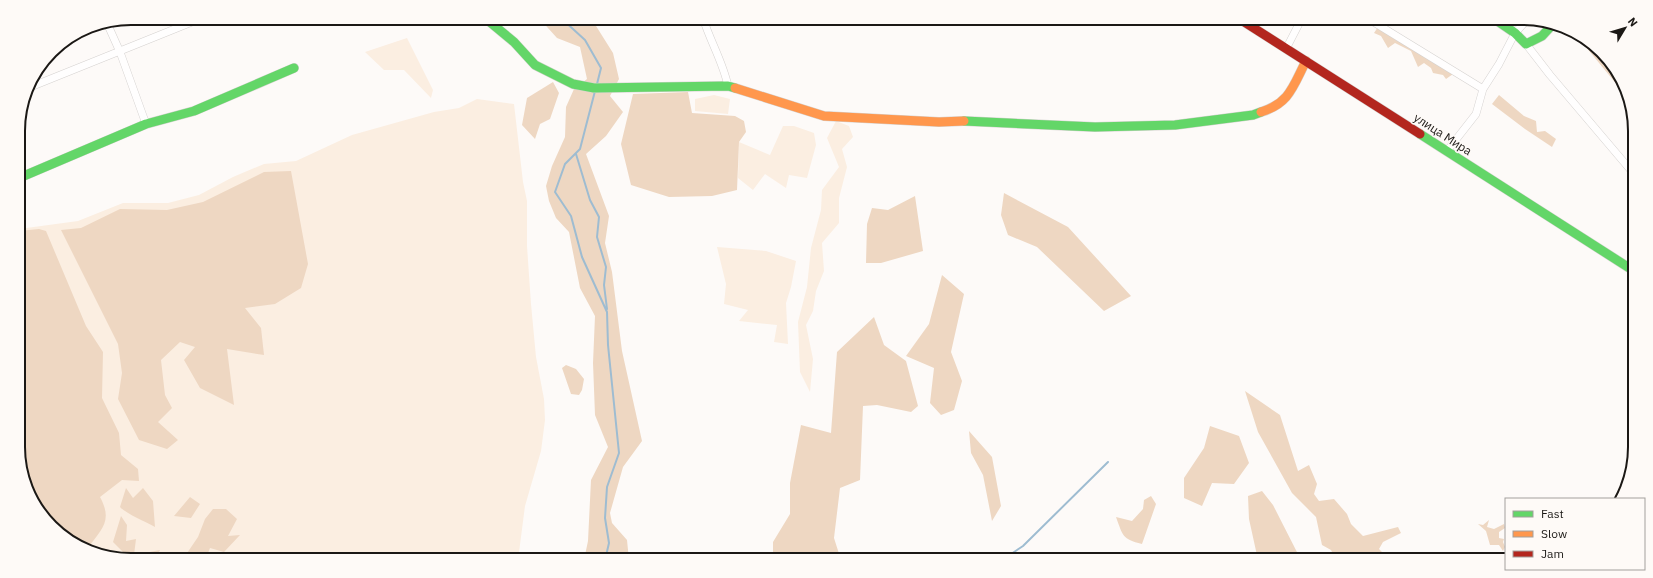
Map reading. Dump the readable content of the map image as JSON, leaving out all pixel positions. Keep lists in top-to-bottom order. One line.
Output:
{"streets":{"street":["улица Мира"]},"legend":["Fast","Slow","Jam"],"north":"top right"}
